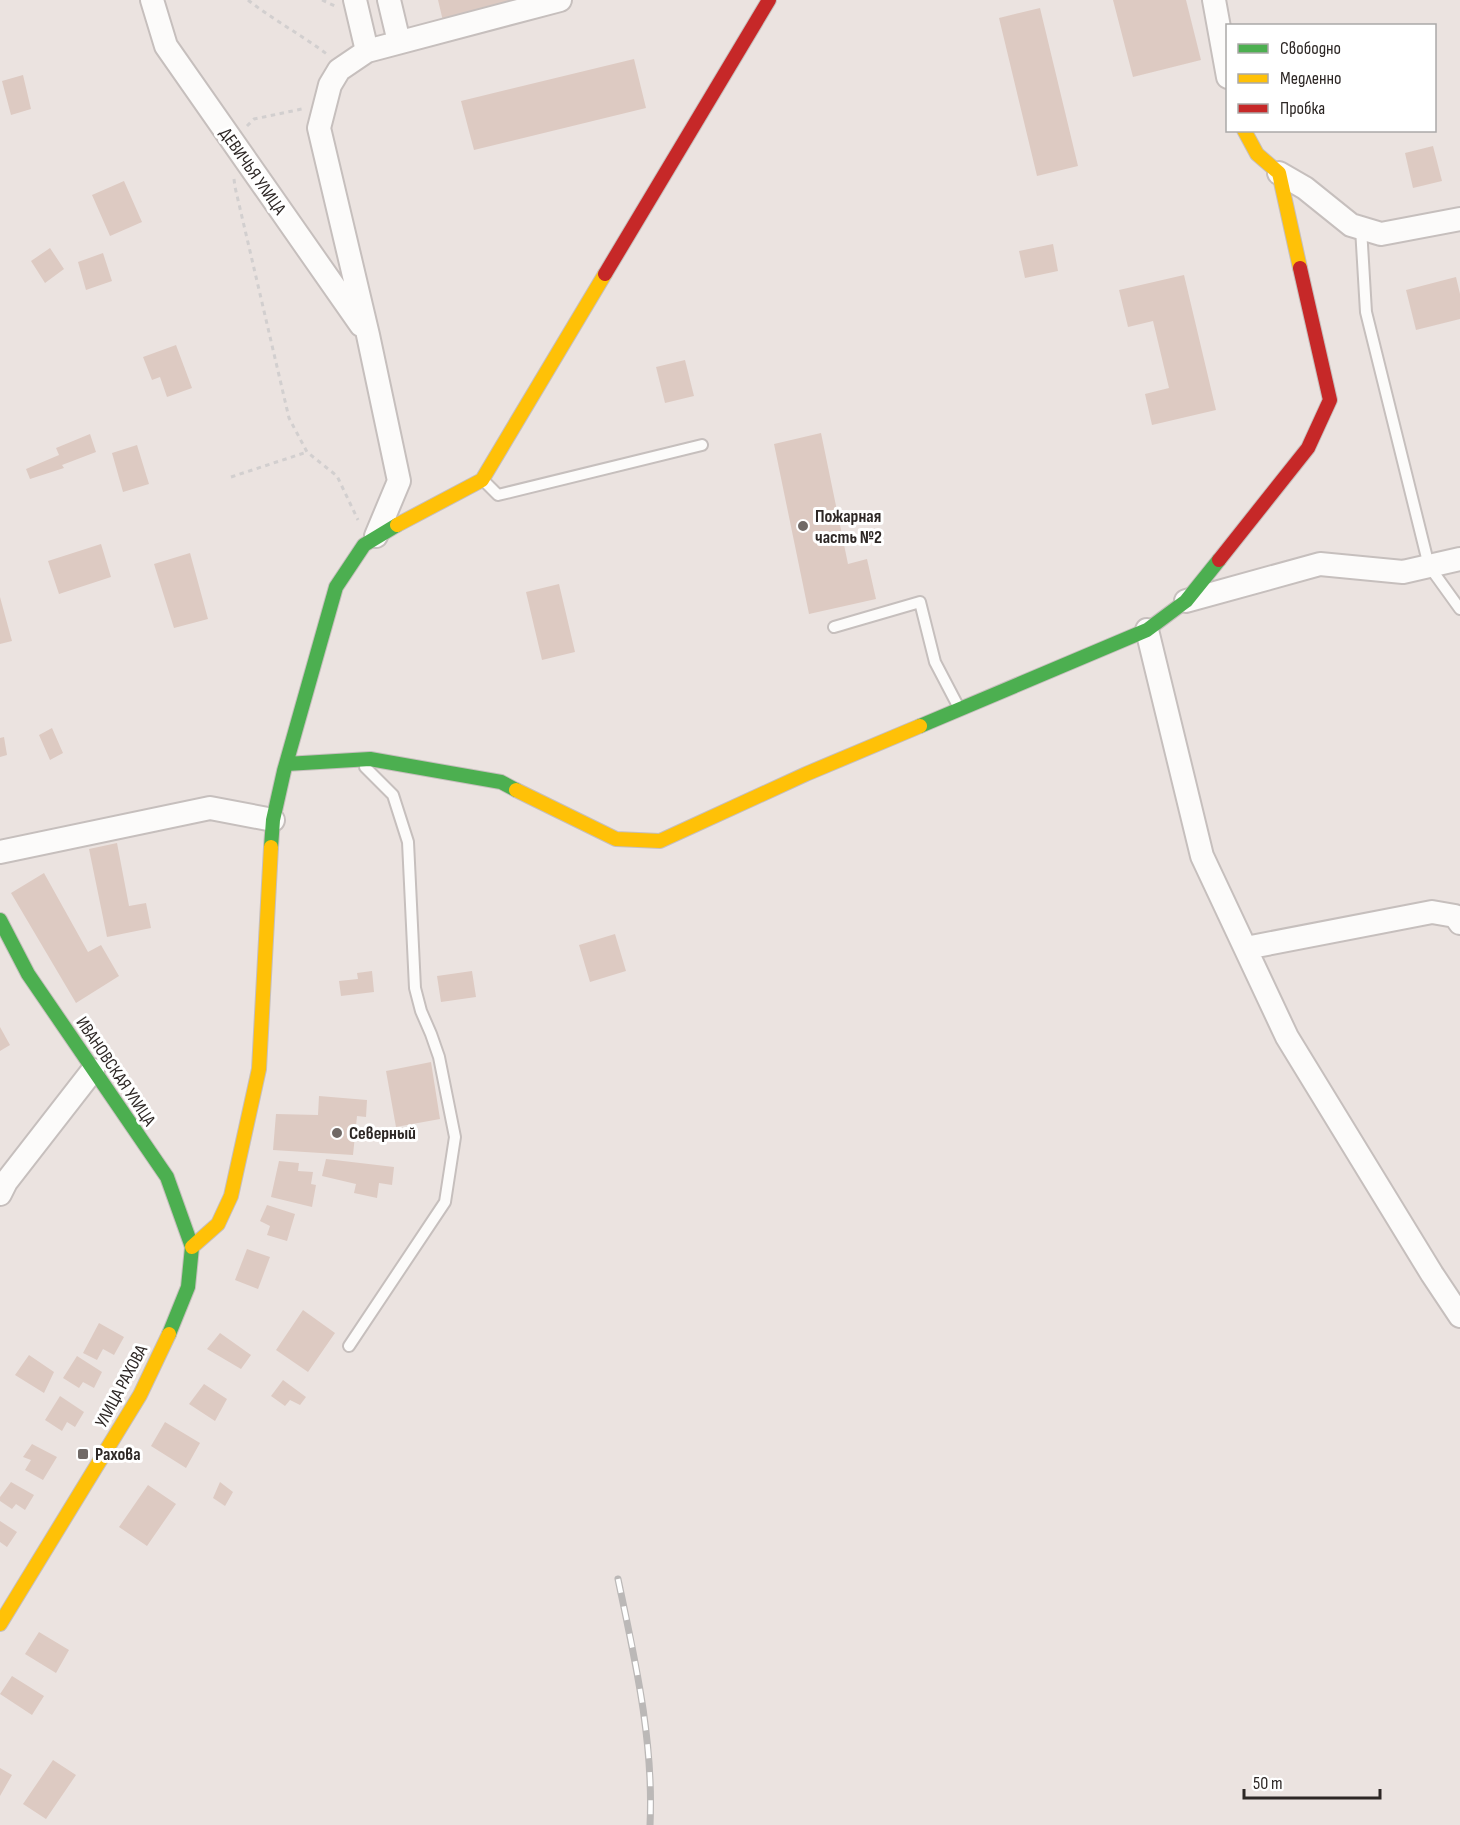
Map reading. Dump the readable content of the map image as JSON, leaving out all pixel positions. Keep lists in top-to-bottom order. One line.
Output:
{"streets":{"street":["ДЕВИЧЬЯ УЛИЦА","ИВАНОВСКАЯ УЛИЦА","УЛИЦА РАХОВА"]},"crossings":[["ИВАНОВСКАЯ УЛИЦА","УЛИЦА РАХОВА"]],"places":{"other":["Пожарная часть №2","Северный"],"transit":["Рахова"]},"legend":["Свободно","Медленно","Пробка"],"scale_bar":"50 m"}
